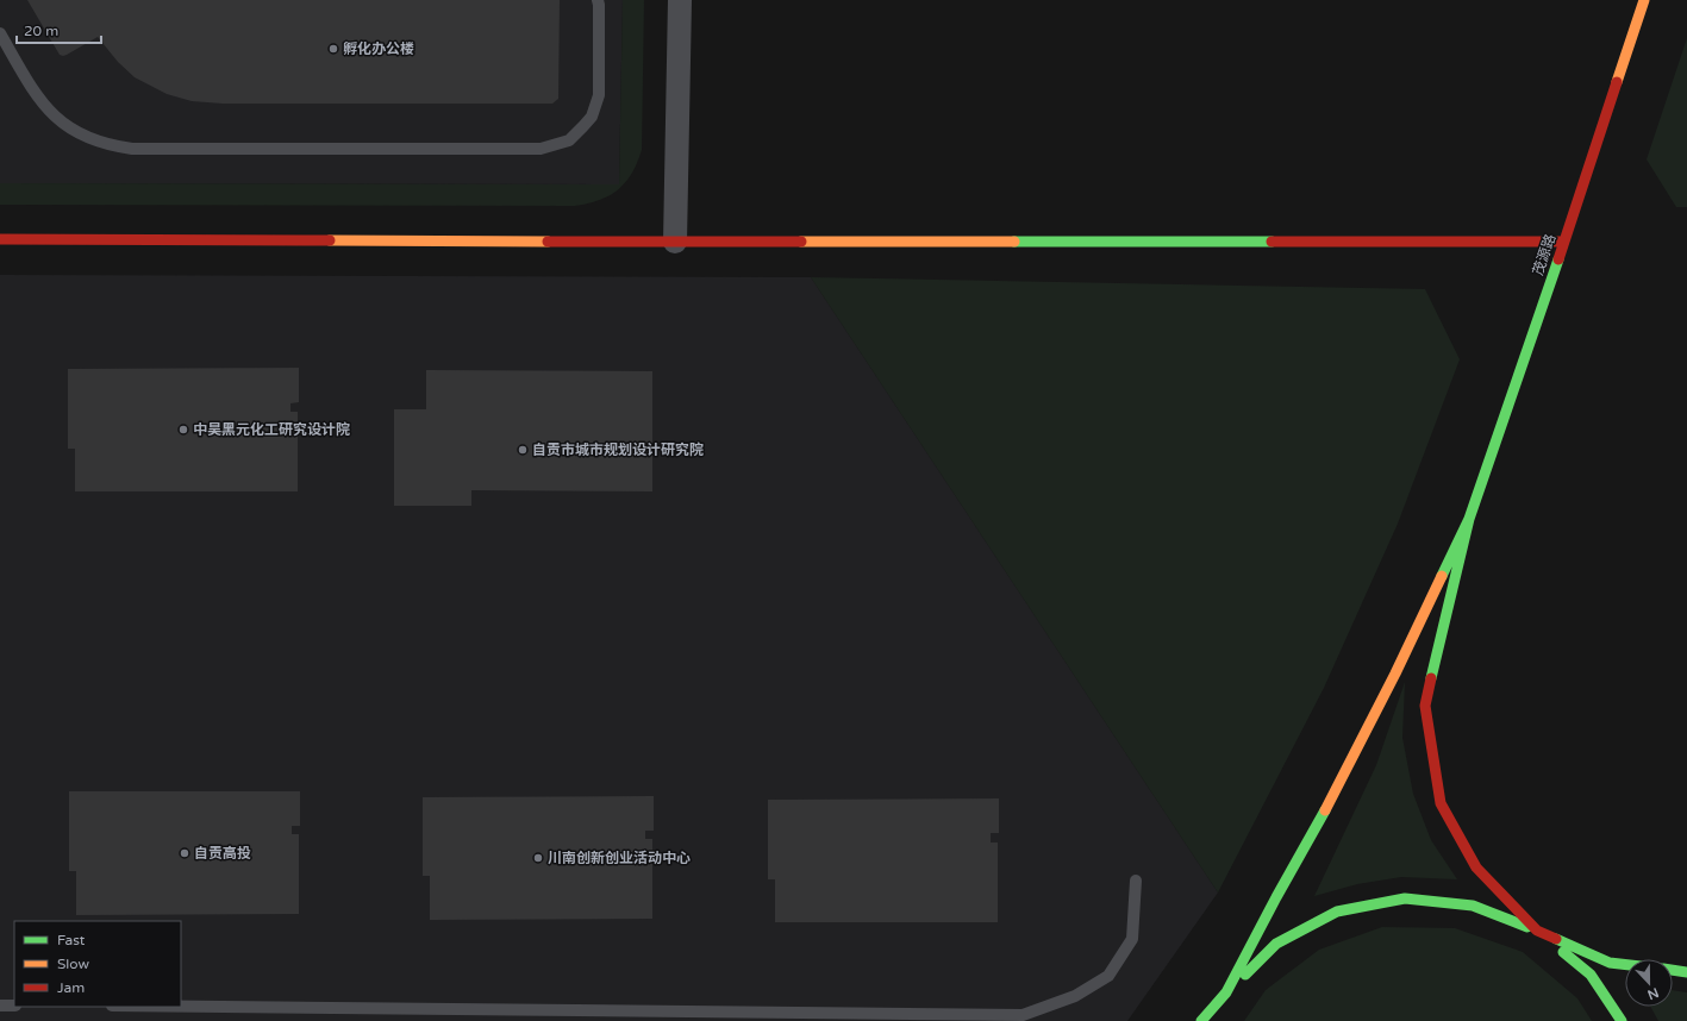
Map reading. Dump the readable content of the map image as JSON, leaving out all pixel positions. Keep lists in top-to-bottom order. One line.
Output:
{"streets":{"street":["茂源路"]},"places":["孵化办公楼","中昊黑元化工研究设计院","自贡市城市规划设计研究院","自贡高投","川南创新创业活动中心"],"legend":["Fast","Slow","Jam"],"scale_bar":"20 m","north":"bottom"}
